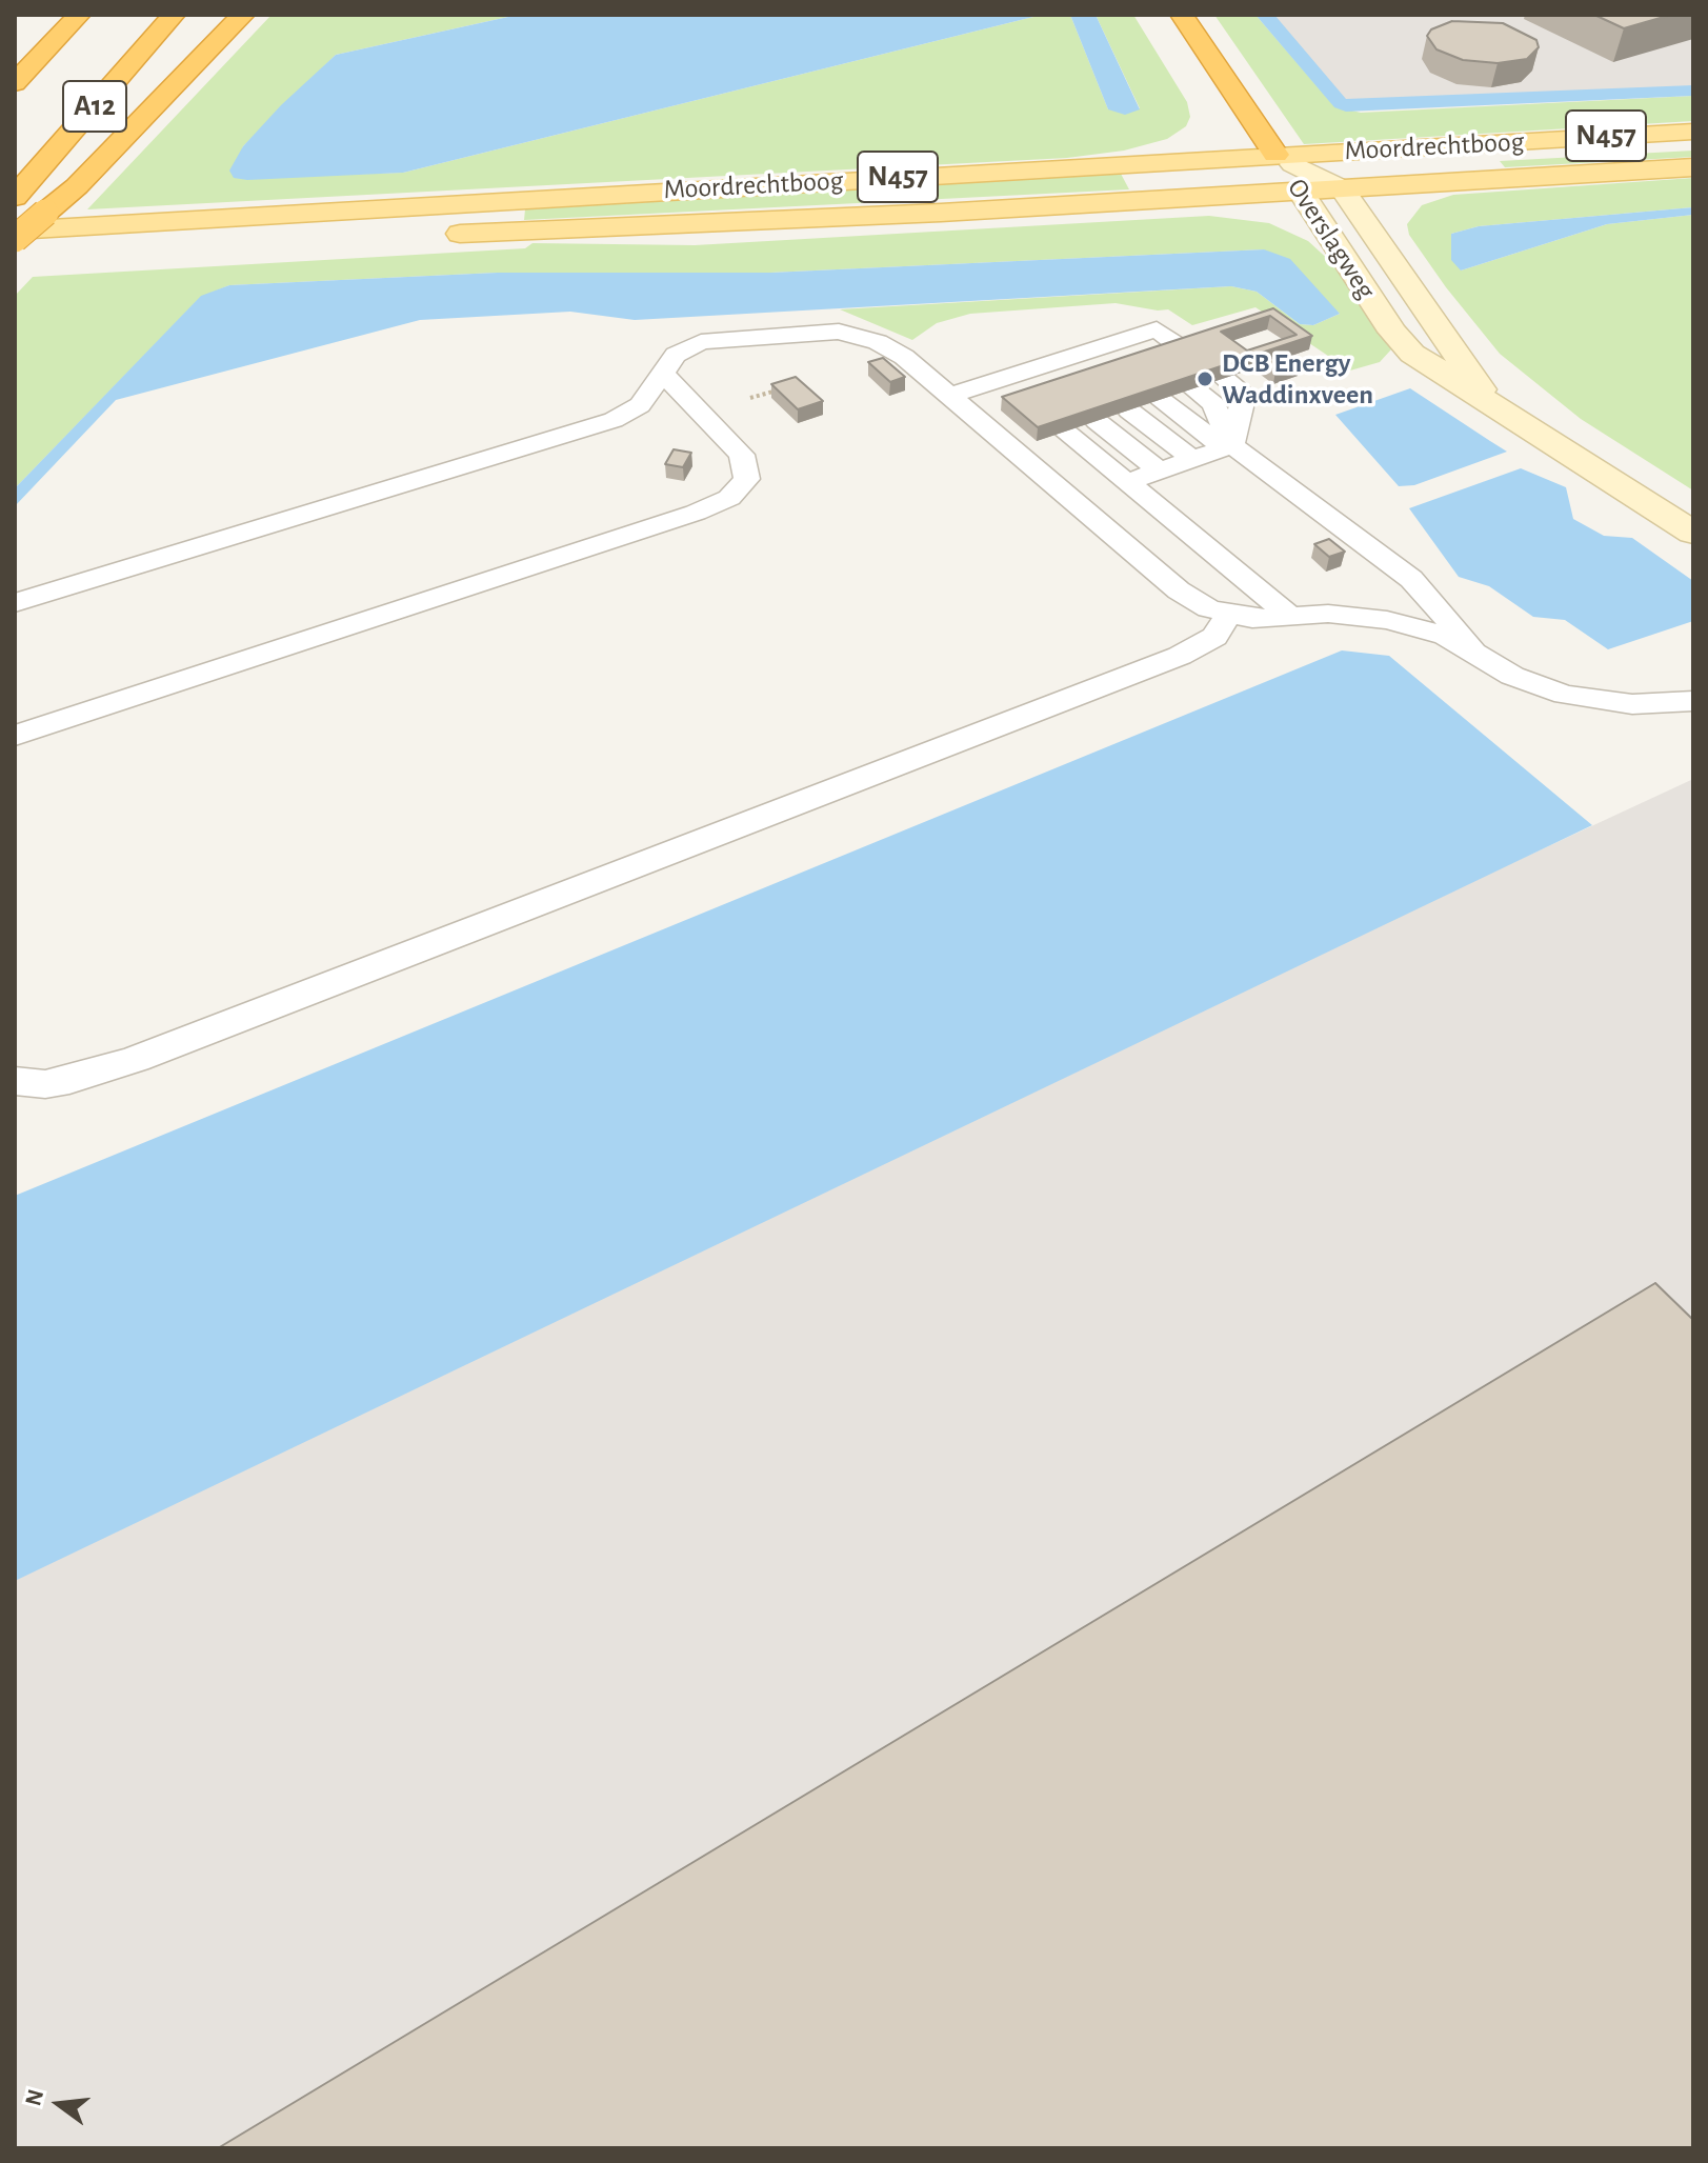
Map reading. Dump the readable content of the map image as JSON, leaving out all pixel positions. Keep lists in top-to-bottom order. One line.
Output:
{"streets":{"highway":["A12"],"main road":["N457","Moordrechtboog","Overslagweg"]},"crossings":[["Moordrechtboog","Overslagweg"]],"places":["DCB Energy Waddinxveen"],"north":"left"}
